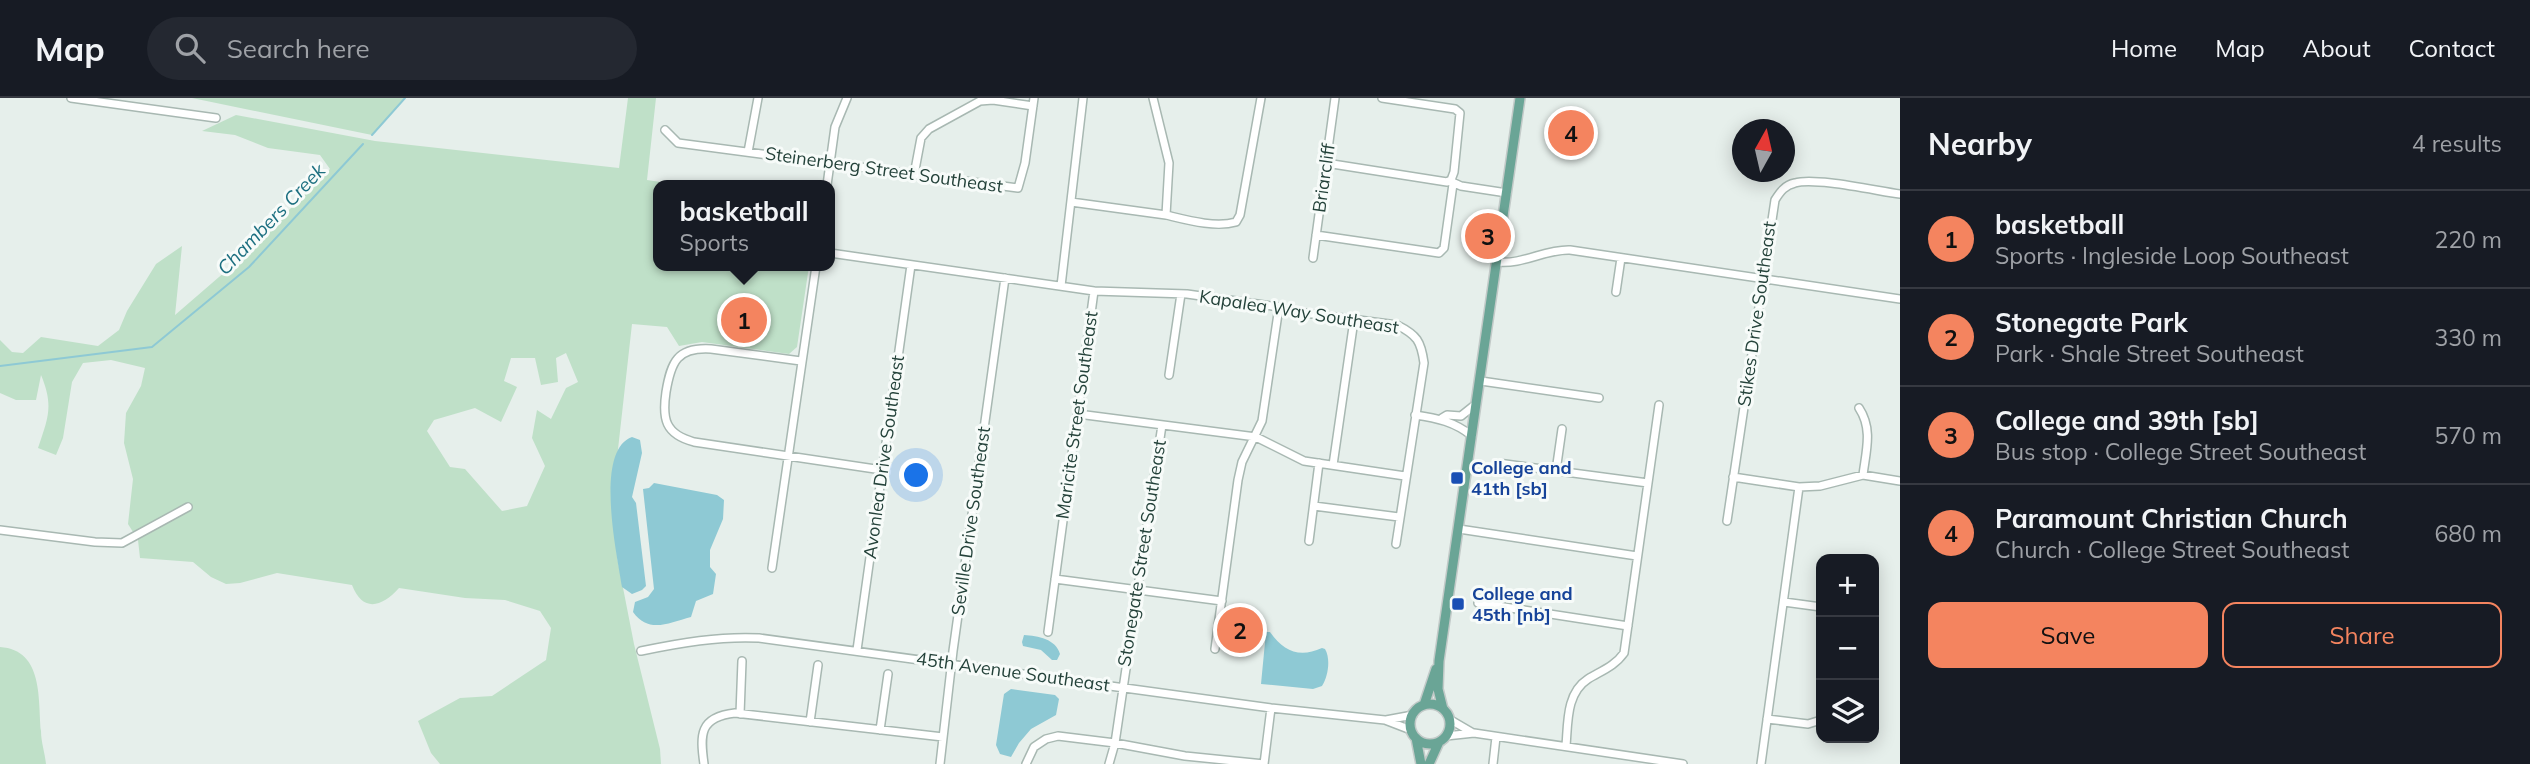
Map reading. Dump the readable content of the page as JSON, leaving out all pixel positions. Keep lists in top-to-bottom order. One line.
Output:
{"streets":{"street":["Steinerberg Street Southeast","Briarcliff","Kapalea Way Southeast","Stikes Drive Southeast","Maricite Street Southeast","Avonlea Drive Southeast","Seville Drive Southeast","Stonegate Street Southeast","45th Avenue Southeast"]},"crossings":[["Kapalea Way Southeast","Maricite Street Southeast"],["Avonlea Drive Southeast","45th Avenue Southeast"],["Seville Drive Southeast","45th Avenue Southeast"],["Stonegate Street Southeast","45th Avenue Southeast"]],"water":["Chambers Creek"],"places":{"transit":["College and 41th [sb]","College and 45th [nb]"]},"north":"top","page":{"header":"Map","search":"Search here","nav":["Home","Map","About","Contact"],"heading":["Nearby","4 results"],"pins":["4","3","1","2"],"popup":["basketball","Sports"],"list":[{"mark":"1","name":"basketball","note":"Sports · Ingleside Loop Southeast","value":"220 m"},{"mark":"2","name":"Stonegate Park","note":"Park · Shale Street Southeast","value":"330 m"},{"mark":"3","name":"College and 39th [sb]","note":"Bus stop · College Street Southeast","value":"570 m"},{"mark":"4","name":"Paramount Christian Church","note":"Church · College Street Southeast","value":"680 m"}],"map_buttons":["+","−"],"buttons":["Save","Share"]}}
